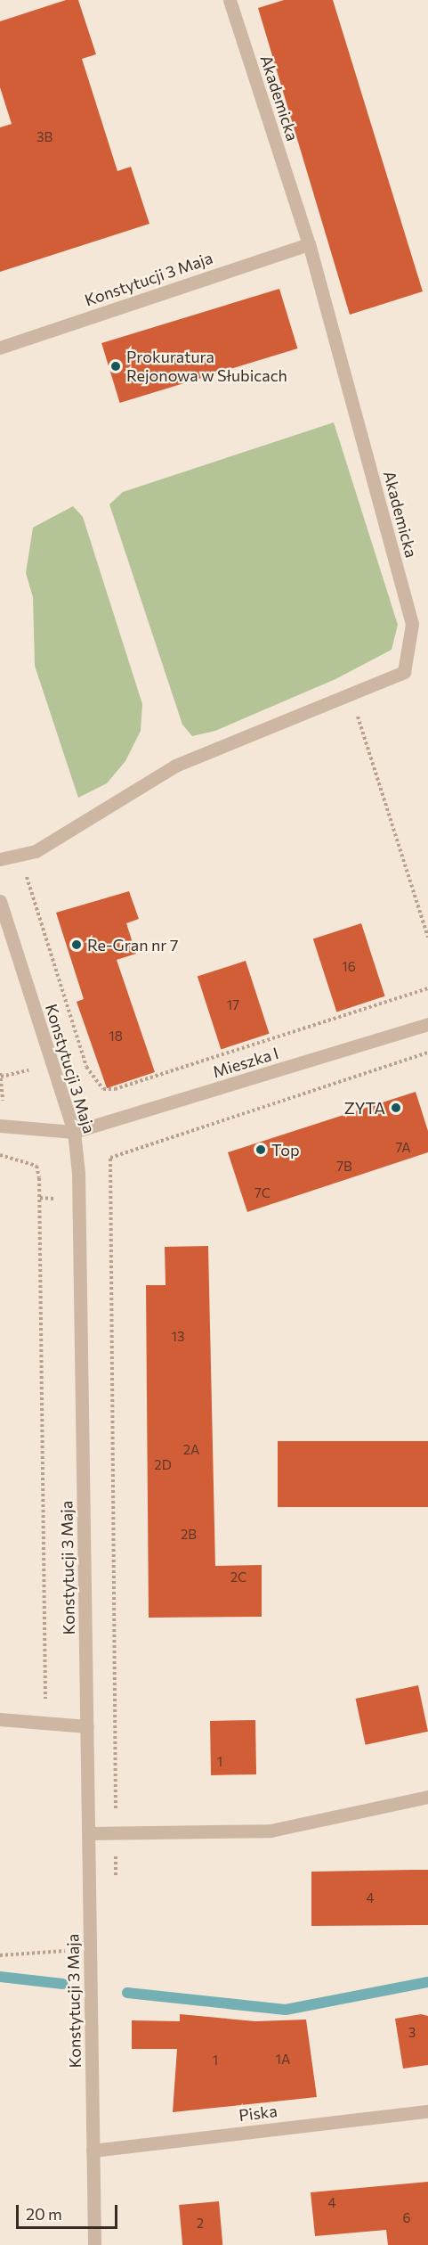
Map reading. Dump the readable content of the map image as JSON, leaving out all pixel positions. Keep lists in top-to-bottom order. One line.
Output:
{"streets":{"street":["Akademicka","Konstytucji 3 Maja","Mieszka I","Piska"]},"crossings":[["Akademicka","Konstytucji 3 Maja"],["Konstytucji 3 Maja","Mieszka I"],["Konstytucji 3 Maja","Piska"]],"places":["Prokuratura Rejonowa w Słubicach","Re-Gran nr 7","ZYTA","Top"],"house_numbers":["3B","16","17","18","7A","7B","7C","13","2A","2D","2B","2C","1","4","3","1A","1","4","6","2"],"scale_bar":"20 m"}
